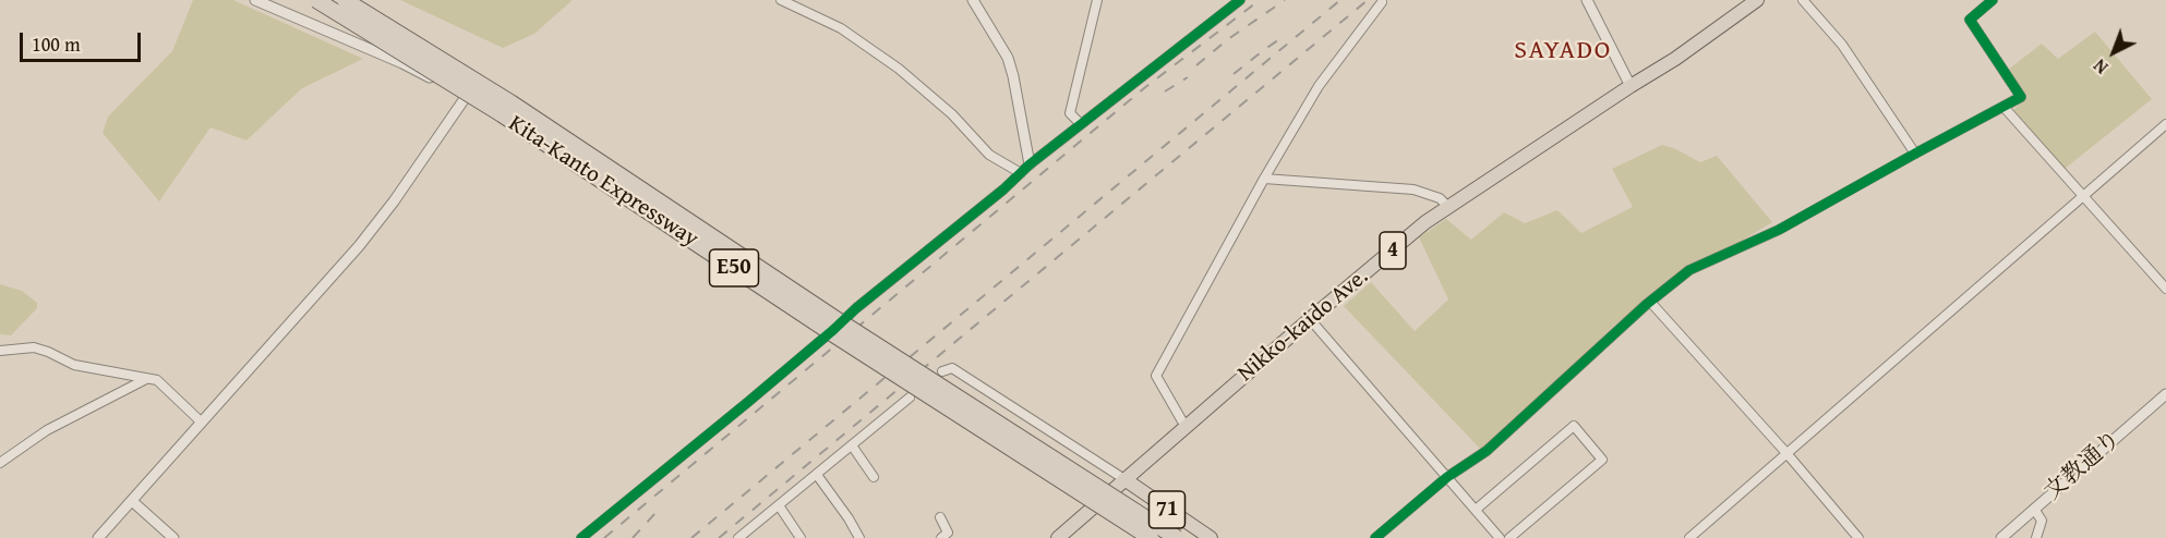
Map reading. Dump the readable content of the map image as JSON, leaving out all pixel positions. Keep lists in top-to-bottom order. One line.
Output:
{"streets":{"highway":["Kita-Kanto Expressway","E50"],"main road":["4","Nikko-kaido Ave.","71"],"street":["文教通り"]},"crossings":[["Nikko-kaido Ave.","71"]],"districts":["SAYADO"],"scale_bar":"100 m","north":"bottom left"}
